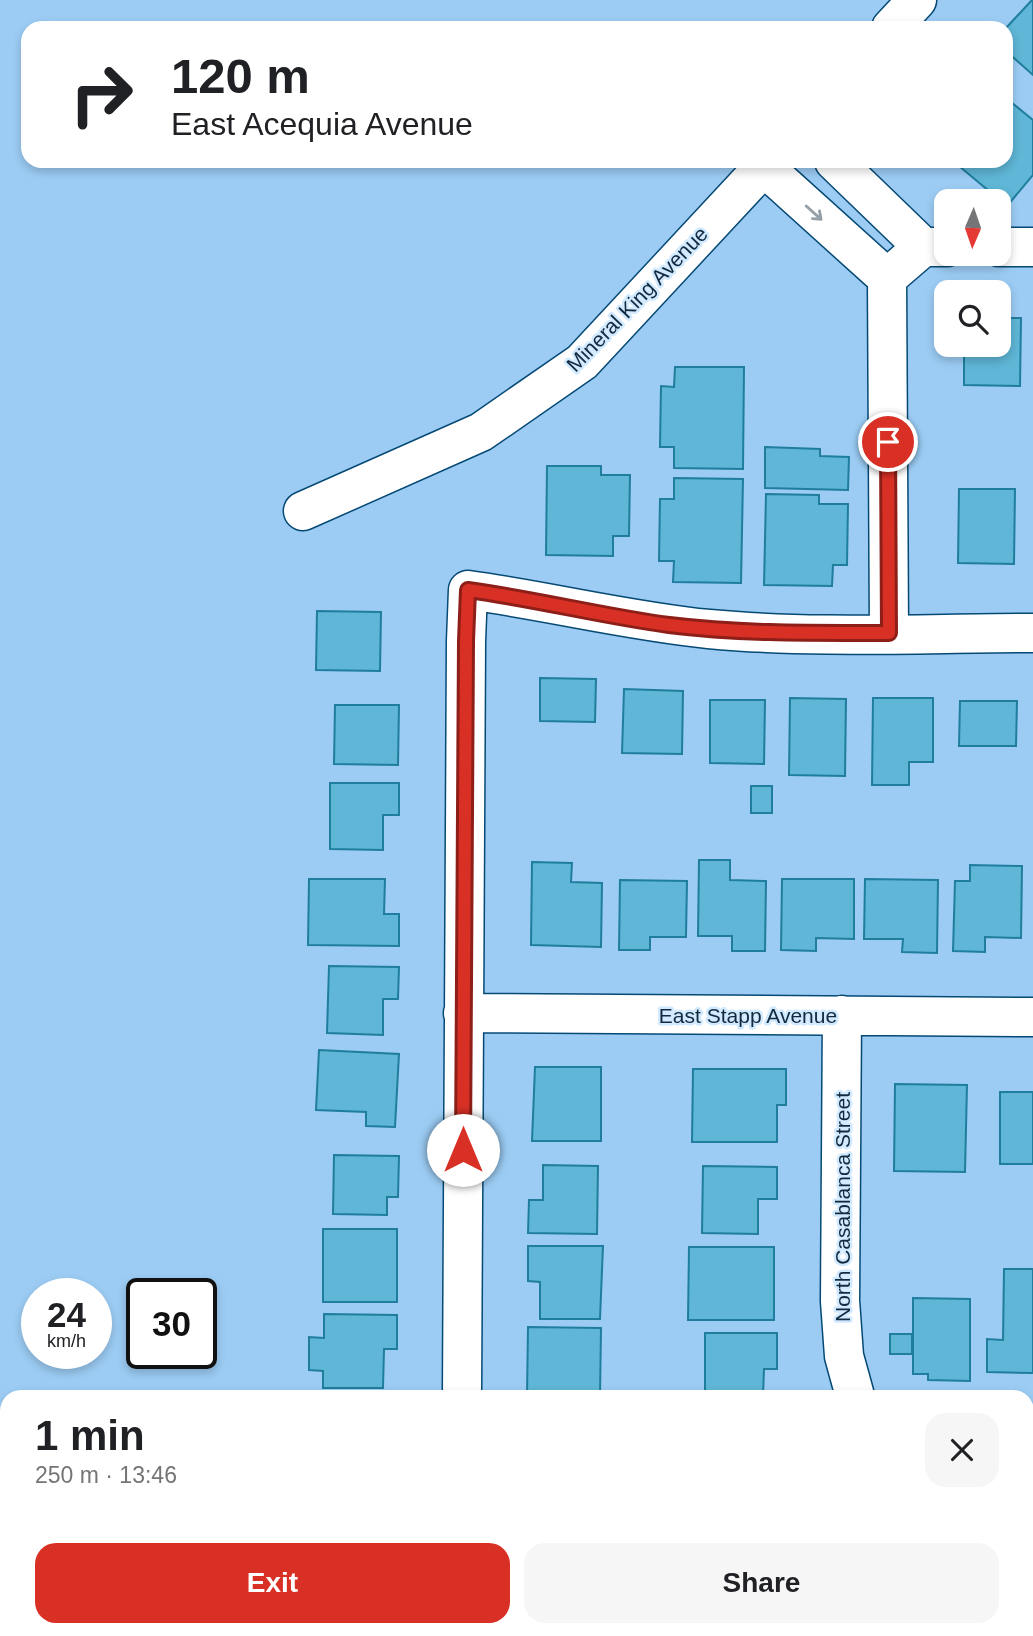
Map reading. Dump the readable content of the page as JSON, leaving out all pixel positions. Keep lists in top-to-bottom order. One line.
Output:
{"streets":{"street":["Mineral King Avenue","East Stapp Avenue","North Casablanca Street"]},"crossings":[["East Stapp Avenue","North Casablanca Street"]],"north":"bottom","page":{"turn":["120 m","East Acequia Avenue"],"speed":"24 km/h","limit":"30","heading":["1 min","250 m · 13:46"],"buttons":["Exit","Share"]}}
